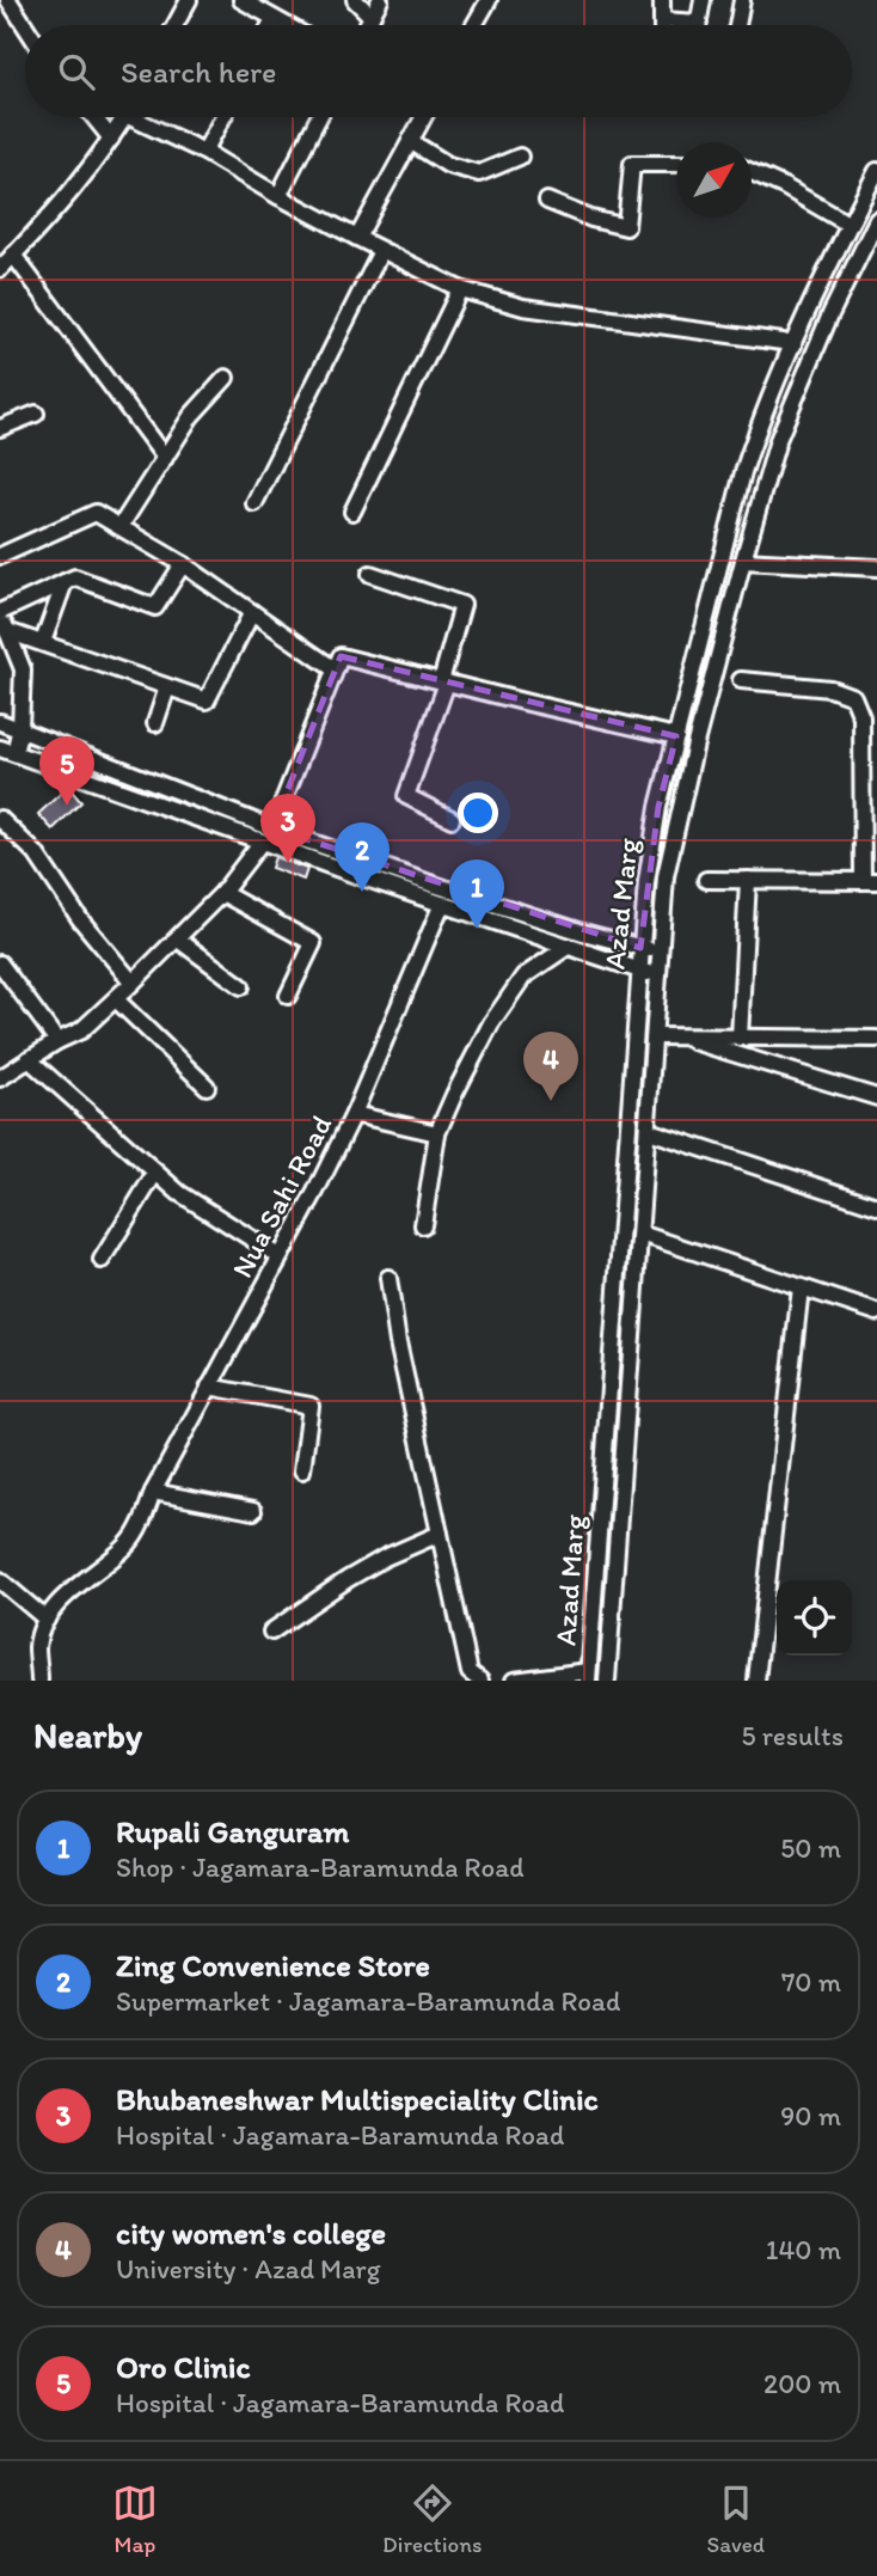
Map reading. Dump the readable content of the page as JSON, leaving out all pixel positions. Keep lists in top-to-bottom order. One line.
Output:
{"streets":{"street":["Azad Marg","Nua Sahi Road"]},"north":"top right","page":{"search":"Search here","pins":["5","3","2","1","4"],"heading":["Nearby","5 results"],"list":[{"mark":"1","name":"Rupali Ganguram","note":"Shop · Jagamara-Baramunda Road","value":"50 m"},{"mark":"2","name":"Zing Convenience Store","note":"Supermarket · Jagamara-Baramunda Road","value":"70 m"},{"mark":"3","name":"Bhubaneshwar Multispeciality Clinic","note":"Hospital · Jagamara-Baramunda Road","value":"90 m"},{"mark":"4","name":"city women's college","note":"University · Azad Marg","value":"140 m"},{"mark":"5","name":"Oro Clinic","note":"Hospital · Jagamara-Baramunda Road","value":"200 m"}],"nav":["Map","Directions","Saved"]}}
